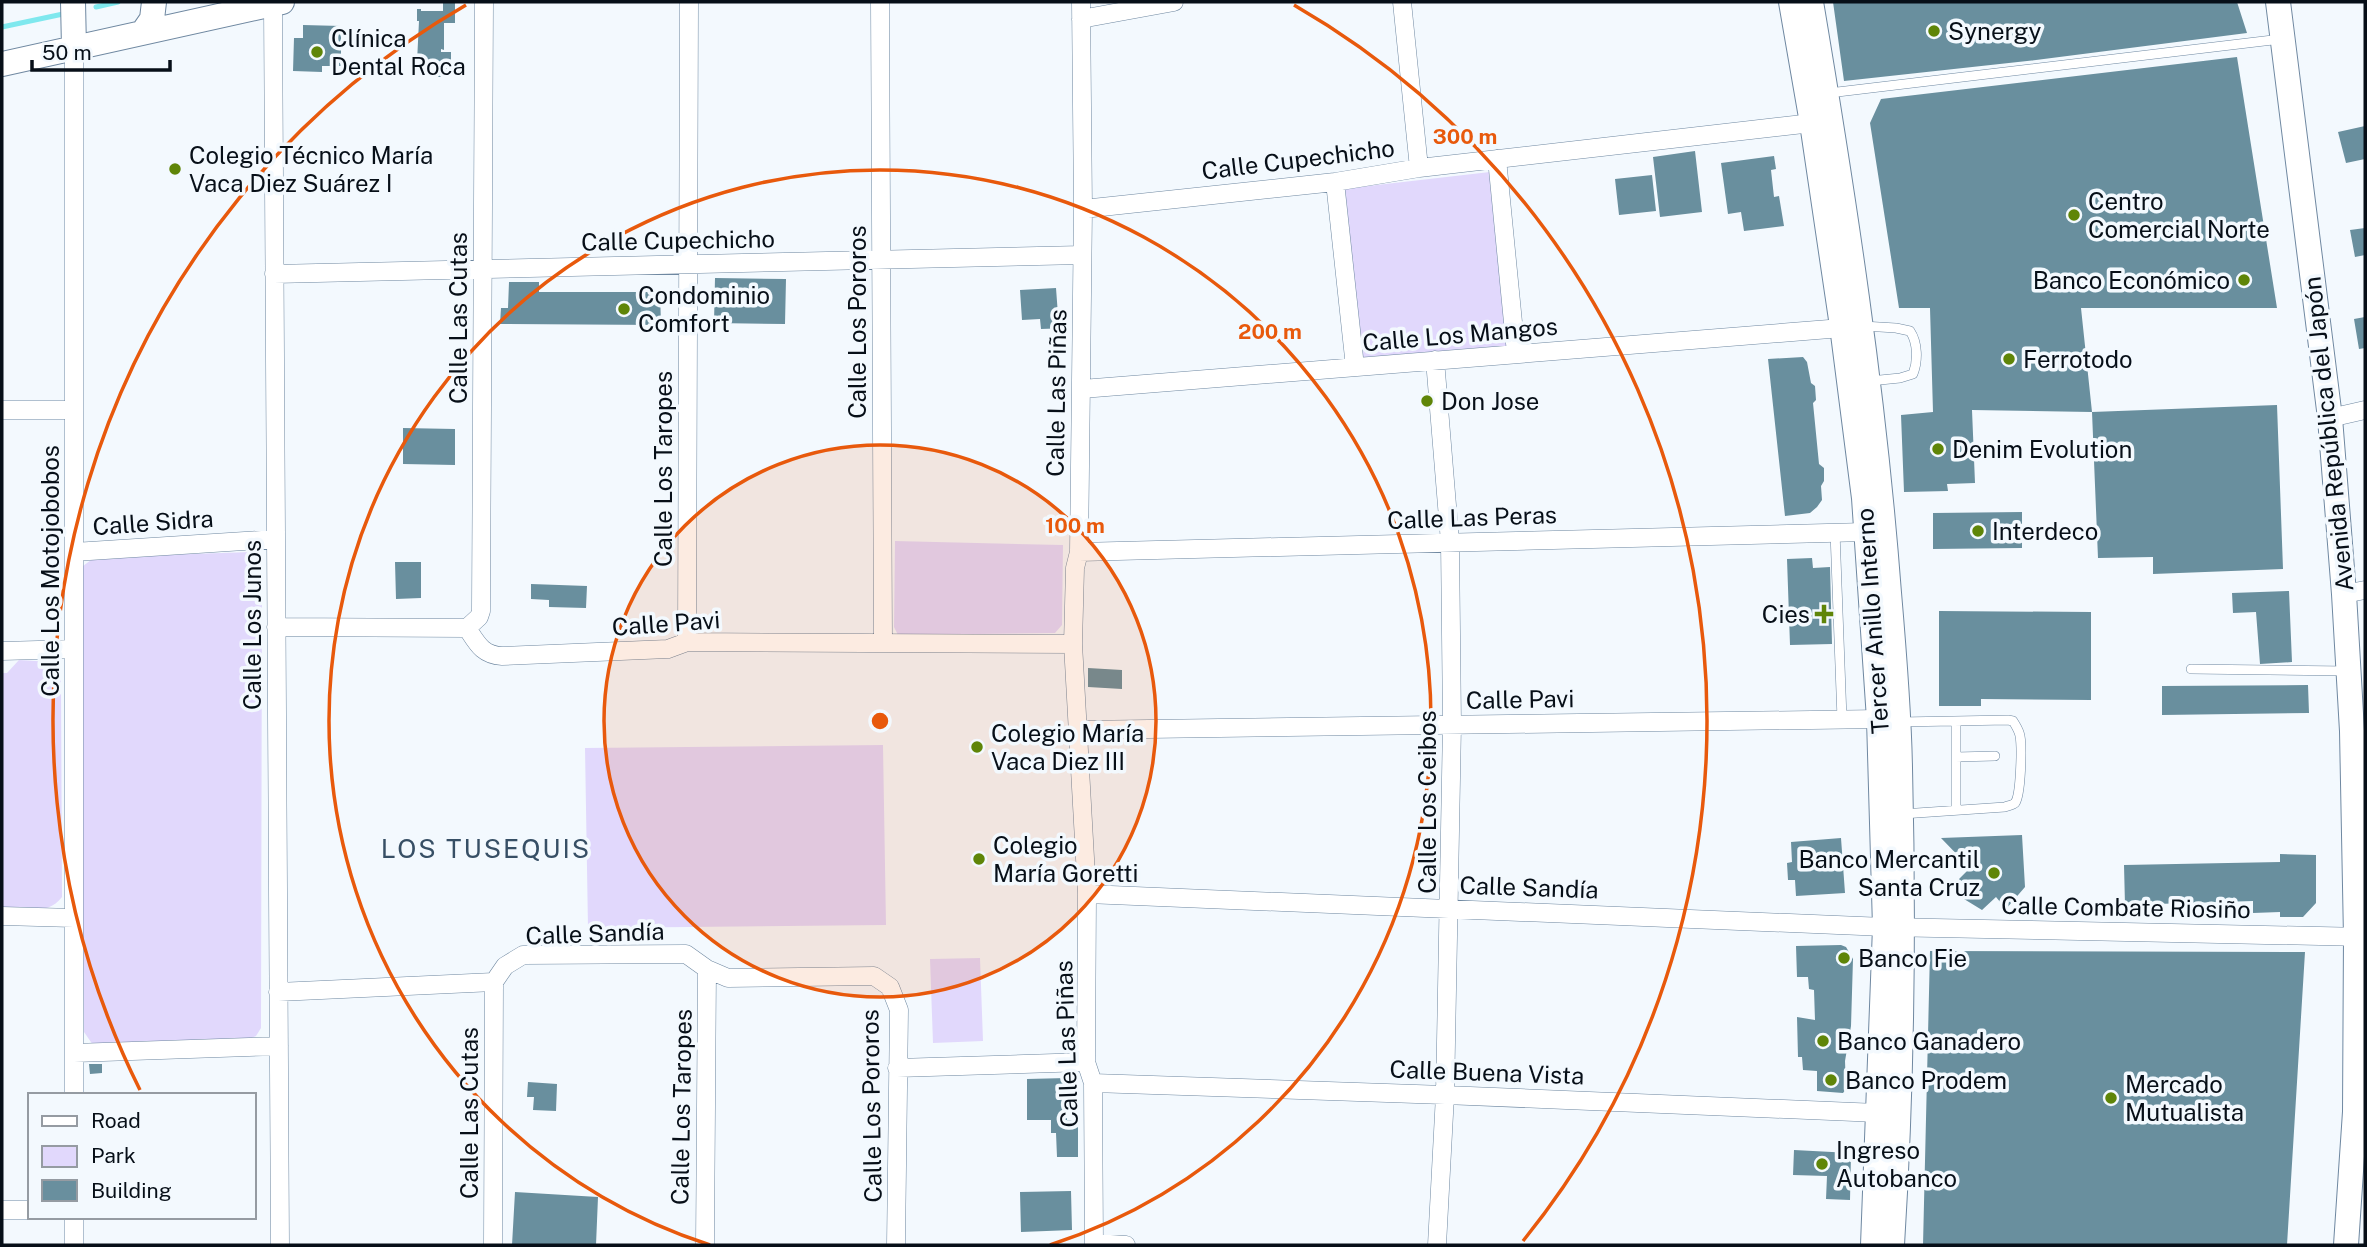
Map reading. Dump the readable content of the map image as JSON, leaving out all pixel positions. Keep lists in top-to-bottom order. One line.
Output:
{"streets":{"main road":["Avenida República del Japón","Tercer Anillo Interno"],"street":["Calle Cupechicho","Calle Las Cutas","Calle Los Pororos","Calle Los Mangos","Calle Las Piñas","Calle Los Taropes","Calle Las Peras","Calle Sidra","Calle Los Motojobobos","Calle Pavi","Calle Los Junos","Calle Los Ceibos","Calle Sandía","Calle Combate Riosiño","Calle Buena Vista"]},"crossings":[["Calle Cupechicho","Calle Las Cutas"],["Calle Cupechicho","Calle Los Pororos"],["Calle Cupechicho","Calle Las Piñas"],["Calle Cupechicho","Calle Los Taropes"],["Calle Cupechicho","Tercer Anillo Interno"],["Calle Cupechicho","Calle Los Junos"],["Calle Las Cutas","Calle Pavi"],["Calle Las Cutas","Calle Sandía"],["Calle Los Pororos","Calle Pavi"],["Calle Los Pororos","Calle Sandía"],["Calle Los Mangos","Calle Las Piñas"],["Calle Los Mangos","Tercer Anillo Interno"],["Calle Los Mangos","Calle Los Ceibos"],["Calle Las Piñas","Calle Las Peras"],["Calle Las Piñas","Calle Pavi"],["Calle Las Piñas","Calle Sandía"],["Calle Las Piñas","Calle Buena Vista"],["Avenida República del Japón","Calle Combate Riosiño"],["Calle Los Taropes","Calle Pavi"],["Calle Los Taropes","Calle Sandía"],["Calle Las Peras","Tercer Anillo Interno"],["Calle Las Peras","Calle Los Ceibos"],["Calle Sidra","Calle Los Motojobobos"],["Calle Sidra","Calle Los Junos"],["Tercer Anillo Interno","Calle Pavi"],["Tercer Anillo Interno","Calle Sandía"],["Tercer Anillo Interno","Calle Combate Riosiño"],["Tercer Anillo Interno","Calle Buena Vista"],["Calle Pavi","Calle Los Ceibos"],["Calle Los Ceibos","Calle Sandía"],["Calle Los Ceibos","Calle Buena Vista"],["Calle Sandía","Calle Combate Riosiño"]],"districts":["LOS TUSEQUIS"],"places":{"other":["Synergy","Clínica Dental Roca","Colegio Técnico María Vaca Diez Suárez I","Centro Comercial Norte","Banco Económico","Condominio Comfort","Ferrotodo","Don Jose","Denim Evolution","Interdeco","Colegio María Vaca Diez III","Colegio María Goretti","Banco Mercantil Santa Cruz","Banco Fie","Banco Ganadero","Banco Prodem","Mercado Mutualista","Ingreso Autobanco"],"health":["Cies"]},"legend":["Road","Park","Building"],"scale_bar":"50 m","rings":["300 m","200 m","100 m"]}
